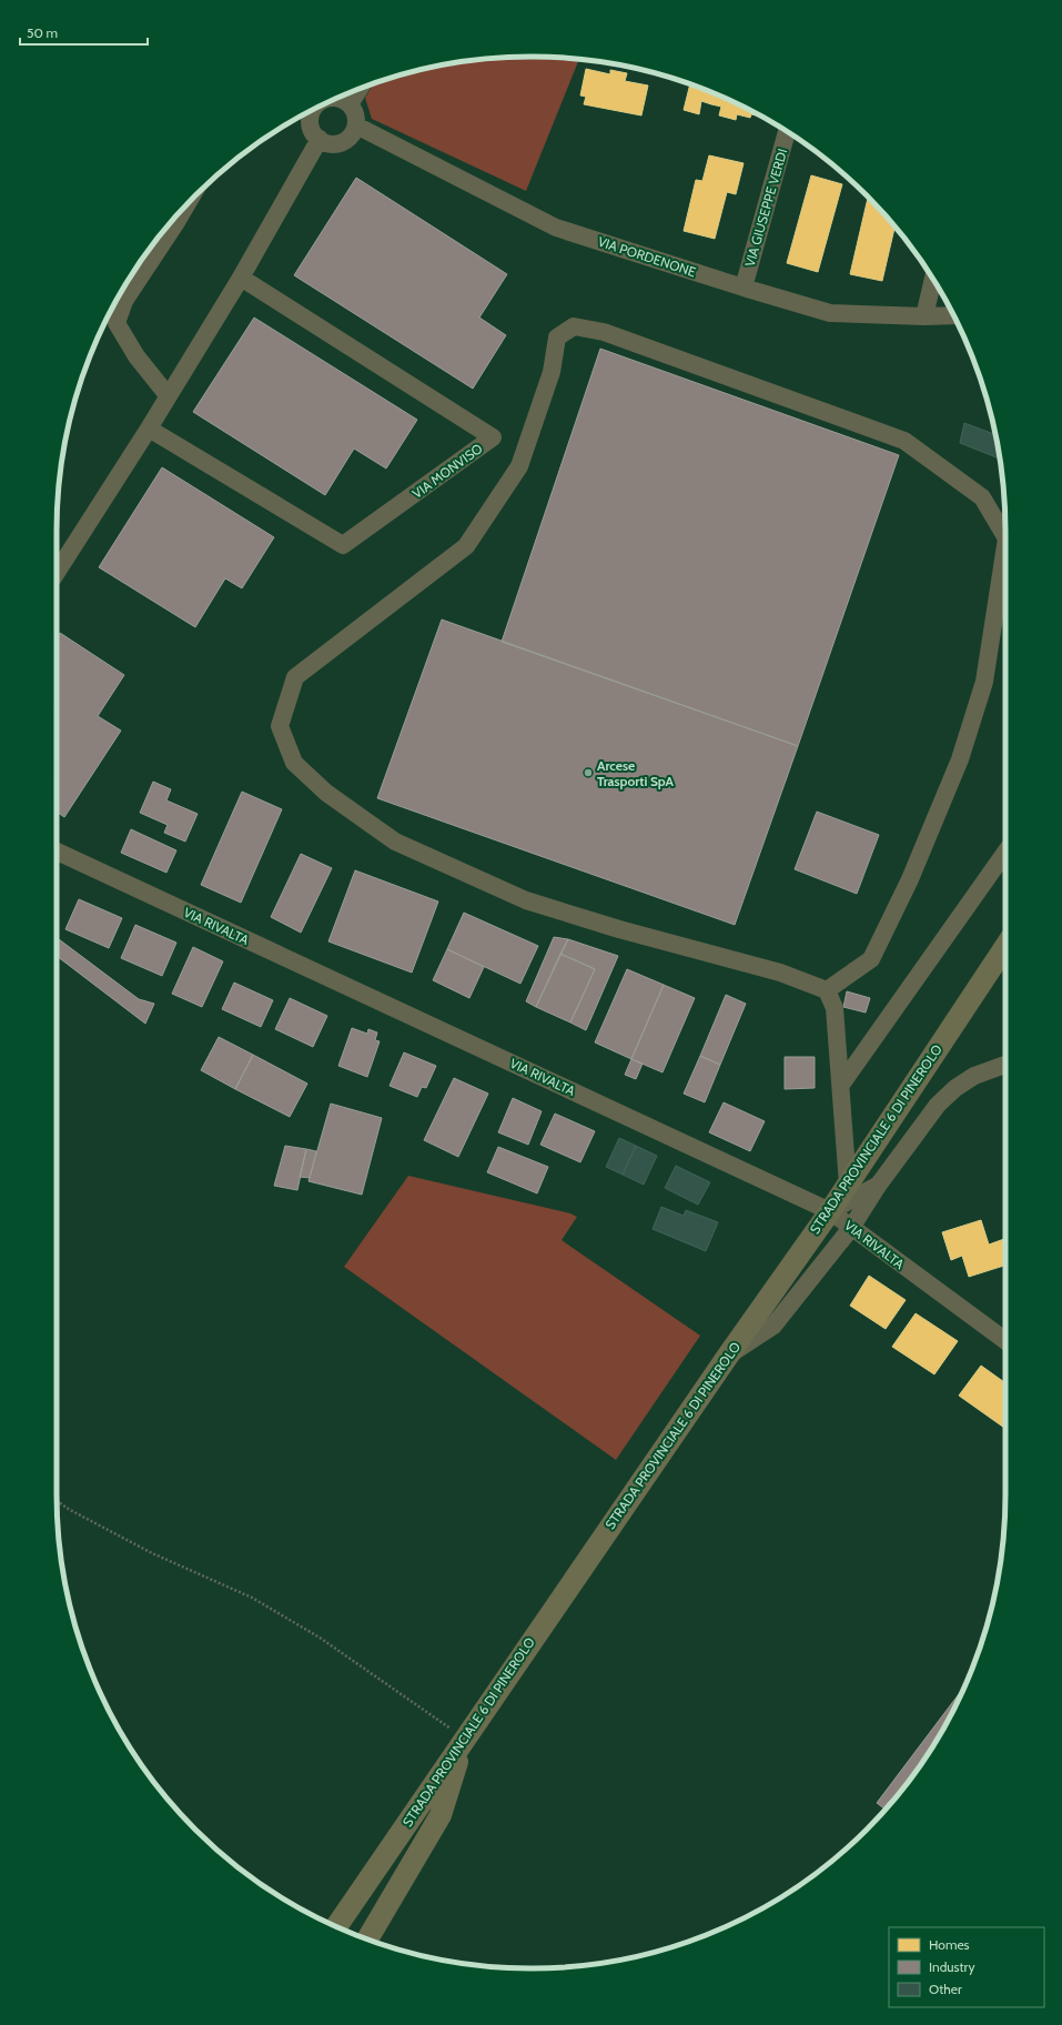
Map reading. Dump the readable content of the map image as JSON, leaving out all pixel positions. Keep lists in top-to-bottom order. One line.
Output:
{"streets":{"main road":["STRADA PROVINCIALE 6 DI PINEROLO"],"street":["VIA GIUSEPPE VERDI","VIA PORDENONE","VIA MONVISO","VIA RIVALTA"]},"crossings":[["VIA GIUSEPPE VERDI","VIA PORDENONE"],["VIA RIVALTA","STRADA PROVINCIALE 6 DI PINEROLO"]],"places":["Arcese Trasporti SpA"],"legend":["Homes","Industry","Other"],"scale_bar":"50 m"}
